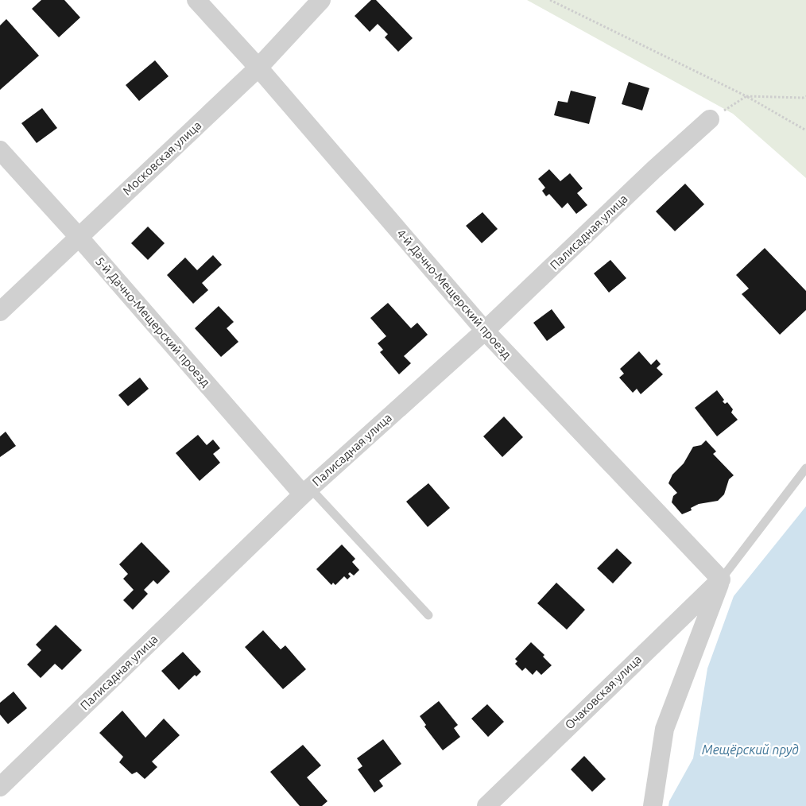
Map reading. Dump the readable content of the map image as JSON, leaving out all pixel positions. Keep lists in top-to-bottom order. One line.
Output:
{"streets":{"street":["Московская улица","Палисадная улица","4-й Дачно-Мещерский проезд","5-й Дачно-Мещерский проезд","Очаковская улица"]},"crossings":[["Московская улица","4-й Дачно-Мещерский проезд"],["Московская улица","5-й Дачно-Мещерский проезд"],["Палисадная улица","4-й Дачно-Мещерский проезд"],["Палисадная улица","5-й Дачно-Мещерский проезд"],["4-й Дачно-Мещерский проезд","Очаковская улица"]],"water":["Мещёрский пруд"]}
